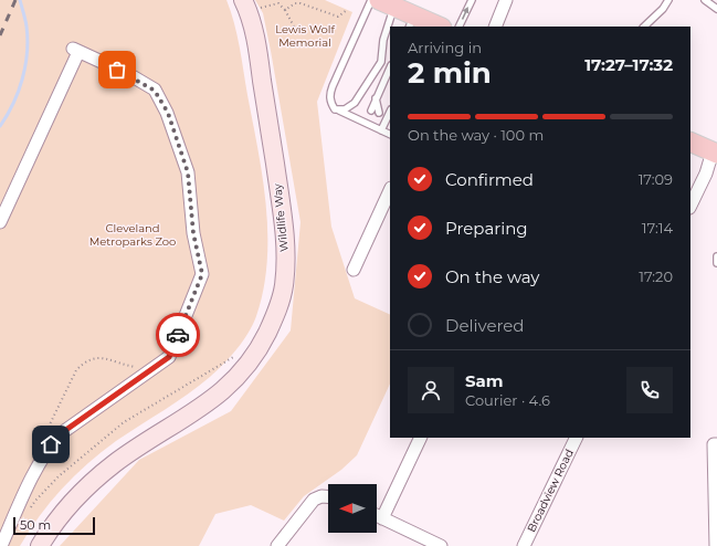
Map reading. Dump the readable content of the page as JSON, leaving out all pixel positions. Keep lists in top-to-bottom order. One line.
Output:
{"streets":{"street":["Wildlife Way","Broadview Road"]},"parks":["Lewis Wolf Memorial","Cleveland Metroparks Zoo"],"scale_bar":"50 m","north":"left","page":{"heading":["2 min","Arriving in","17:27–17:32"],"panel":["Sam","Courier · 4.6"],"bar":"On the way · 100 m","list":[["Confirmed","17:09"],["Preparing","17:14"],["On the way","17:20"],"Delivered"],"scale":"50 m"}}
